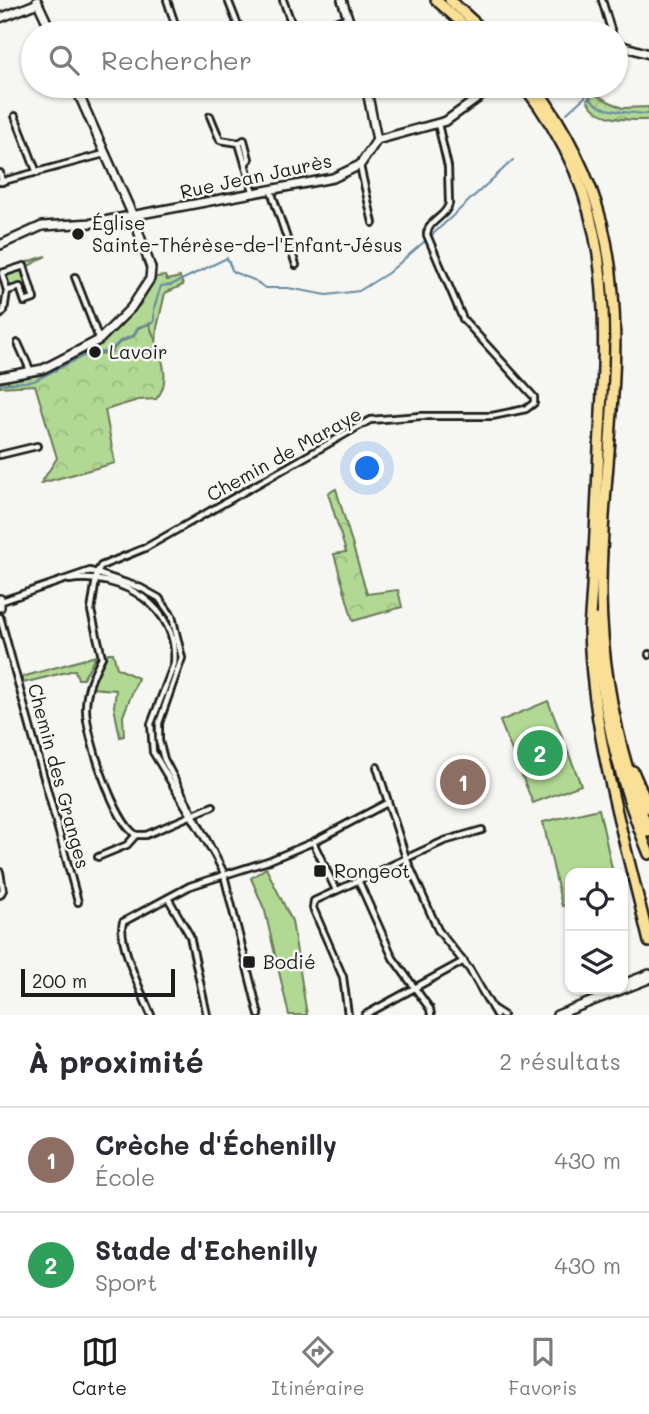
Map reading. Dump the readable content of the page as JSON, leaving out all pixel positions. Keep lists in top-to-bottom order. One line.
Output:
{"streets":{"street":["Rue Jean Jaurès","Chemin de Maraye","Chemin des Granges"]},"places":{"other":["Église Sainte-Thérèse-de-l'Enfant-Jésus","Lavoir"],"transit":["Rongeot","Bodié"]},"scale_bar":"200 m","page":{"search":"Rechercher","pins":["2","1"],"scale":"200 m","heading":["À proximité","2 résultats"],"list":[{"mark":"1","name":"Crèche d'Échenilly","note":"École","value":"430 m"},{"mark":"2","name":"Stade d'Echenilly","note":"Sport","value":"430 m"}],"nav":["Carte","Itinéraire","Favoris"]}}
